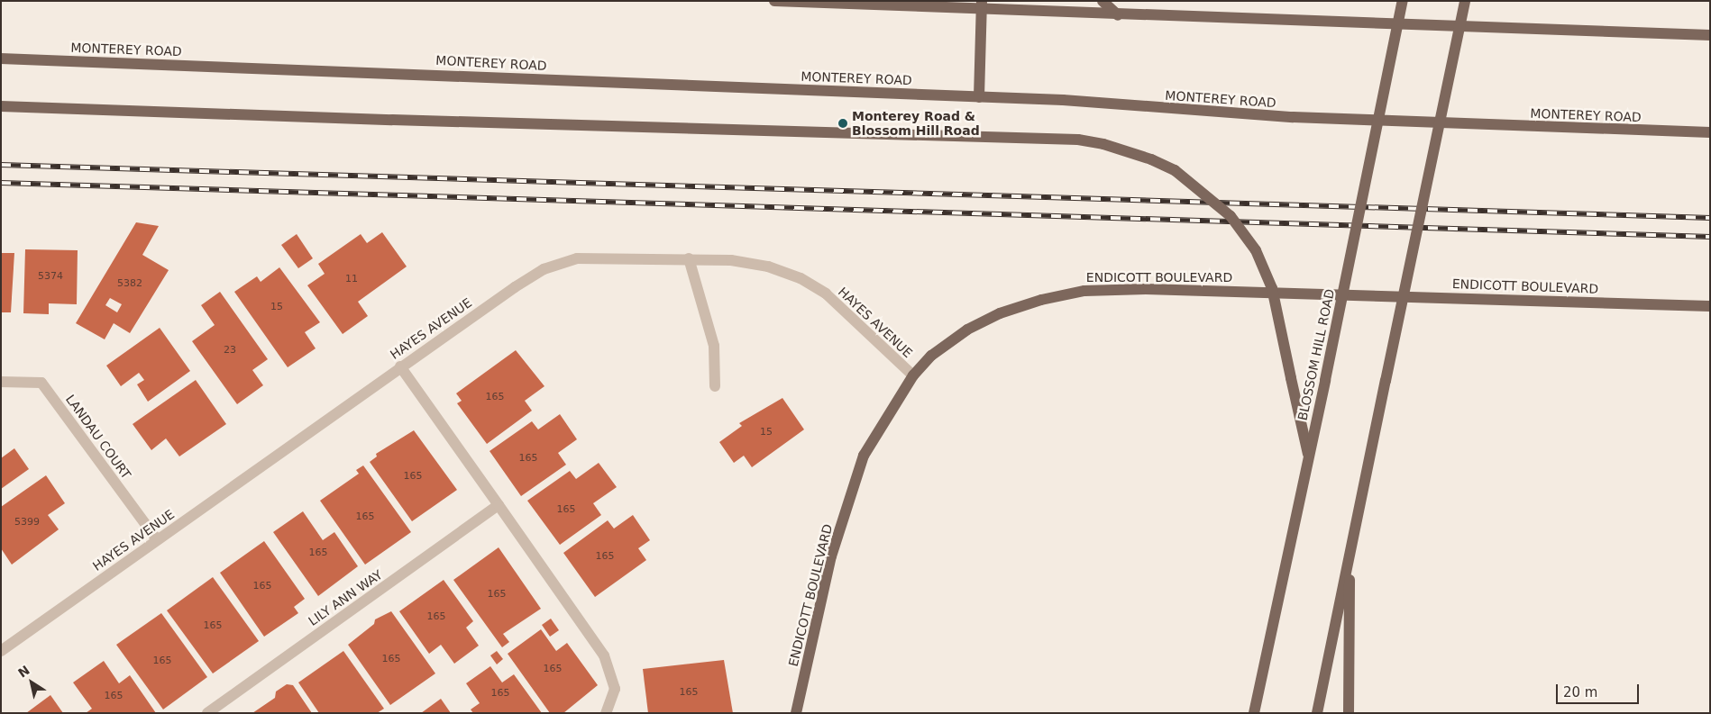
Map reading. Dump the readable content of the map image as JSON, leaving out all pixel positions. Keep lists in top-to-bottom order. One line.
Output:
{"streets":{"main road":["MONTEREY ROAD","ENDICOTT BOULEVARD","BLOSSOM HILL ROAD"],"street":["HAYES AVENUE","LANDAU COURT","LILY ANN WAY"]},"crossings":[["ENDICOTT BOULEVARD","HAYES AVENUE"],["HAYES AVENUE","LANDAU COURT"]],"places":["Monterey Road & Blossom Hill Road"],"house_numbers":["5374","11","5382","15","23","165","15","165","165","165","165","5399","165","165","165","165","165","165","165","165","165","165","165","165"],"scale_bar":"20 m","north":"top left"}
